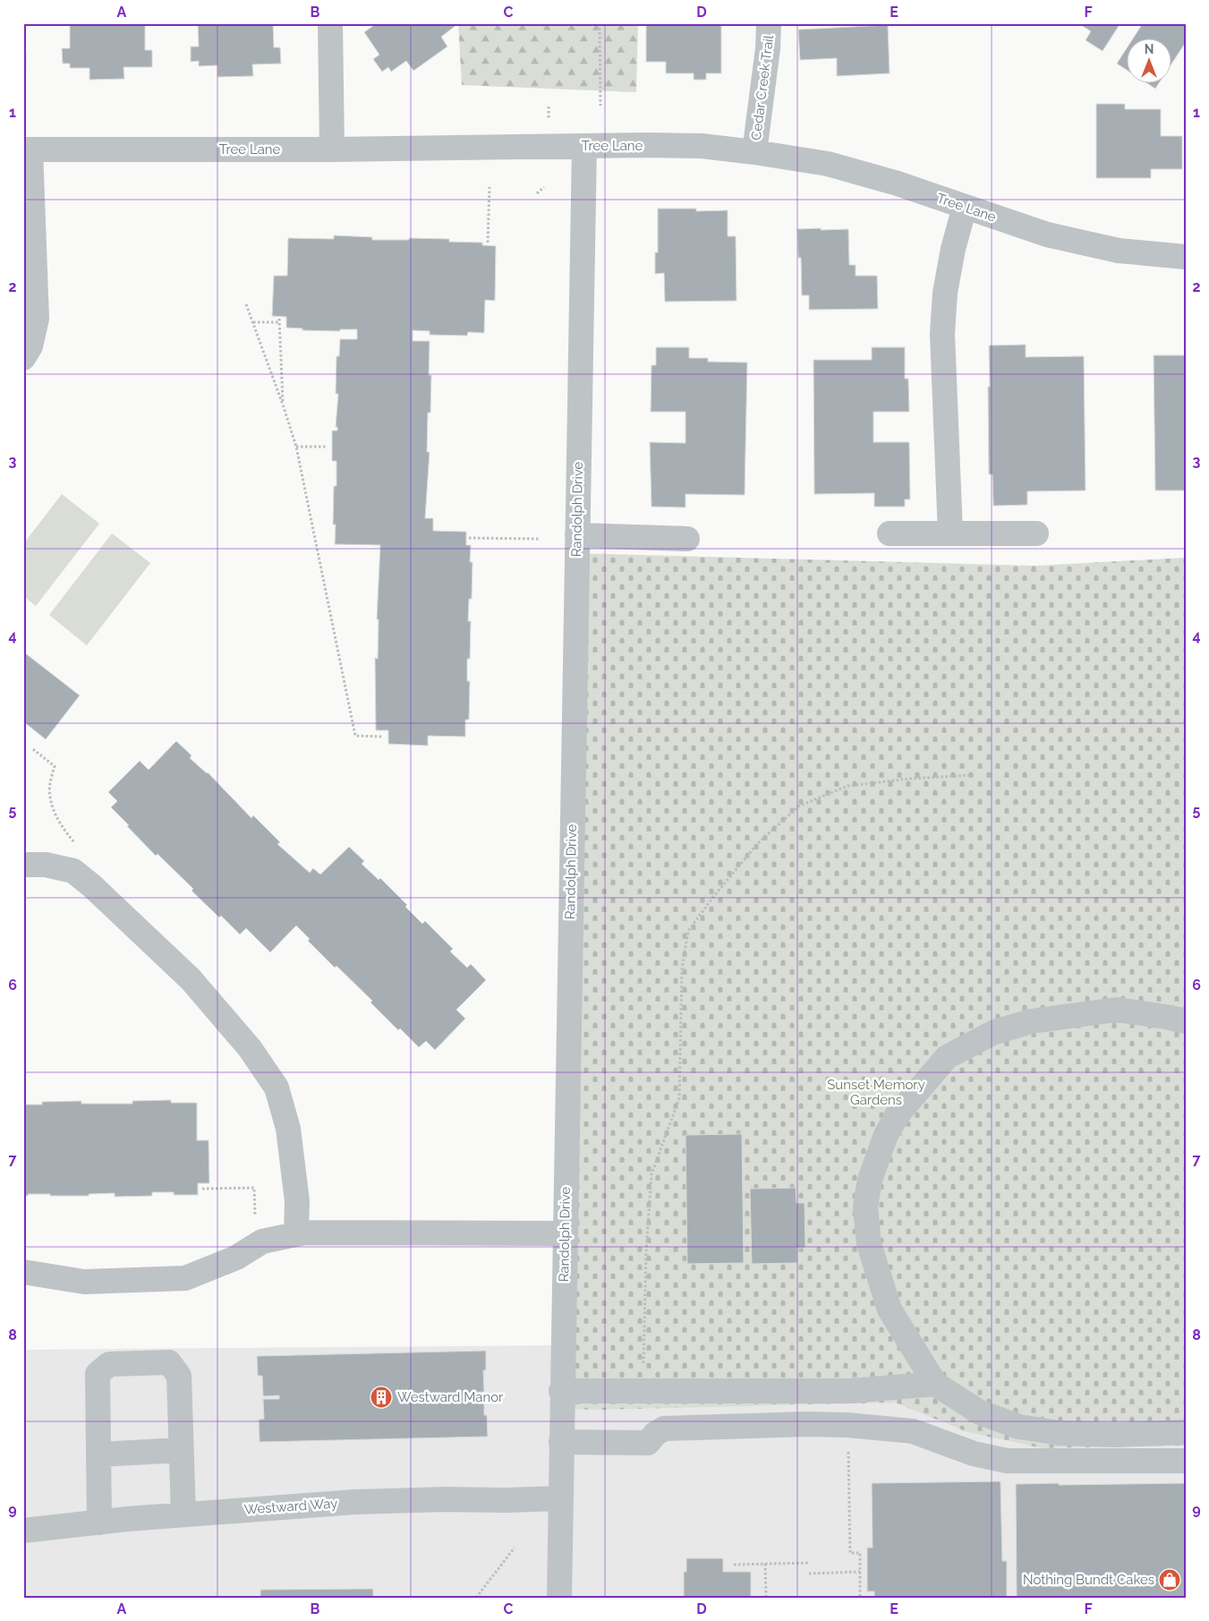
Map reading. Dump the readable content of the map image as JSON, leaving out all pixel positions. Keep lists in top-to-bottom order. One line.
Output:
{"streets":{"street":["Cedar Creek Trail","Tree Lane","Randolph Drive","Westward Way"]},"crossings":[["Cedar Creek Trail","Tree Lane"],["Tree Lane","Randolph Drive"],["Randolph Drive","Westward Way"]],"parks":["Sunset Memory Gardens"],"places":{"building":["Westward Manor"],"shop":["Nothing Bundt Cakes"]},"north":"top","grid":{"columns":["A","B","C","D","E","F"],"rows":["1","2","3","4","5","6","7","8","9"]}}
